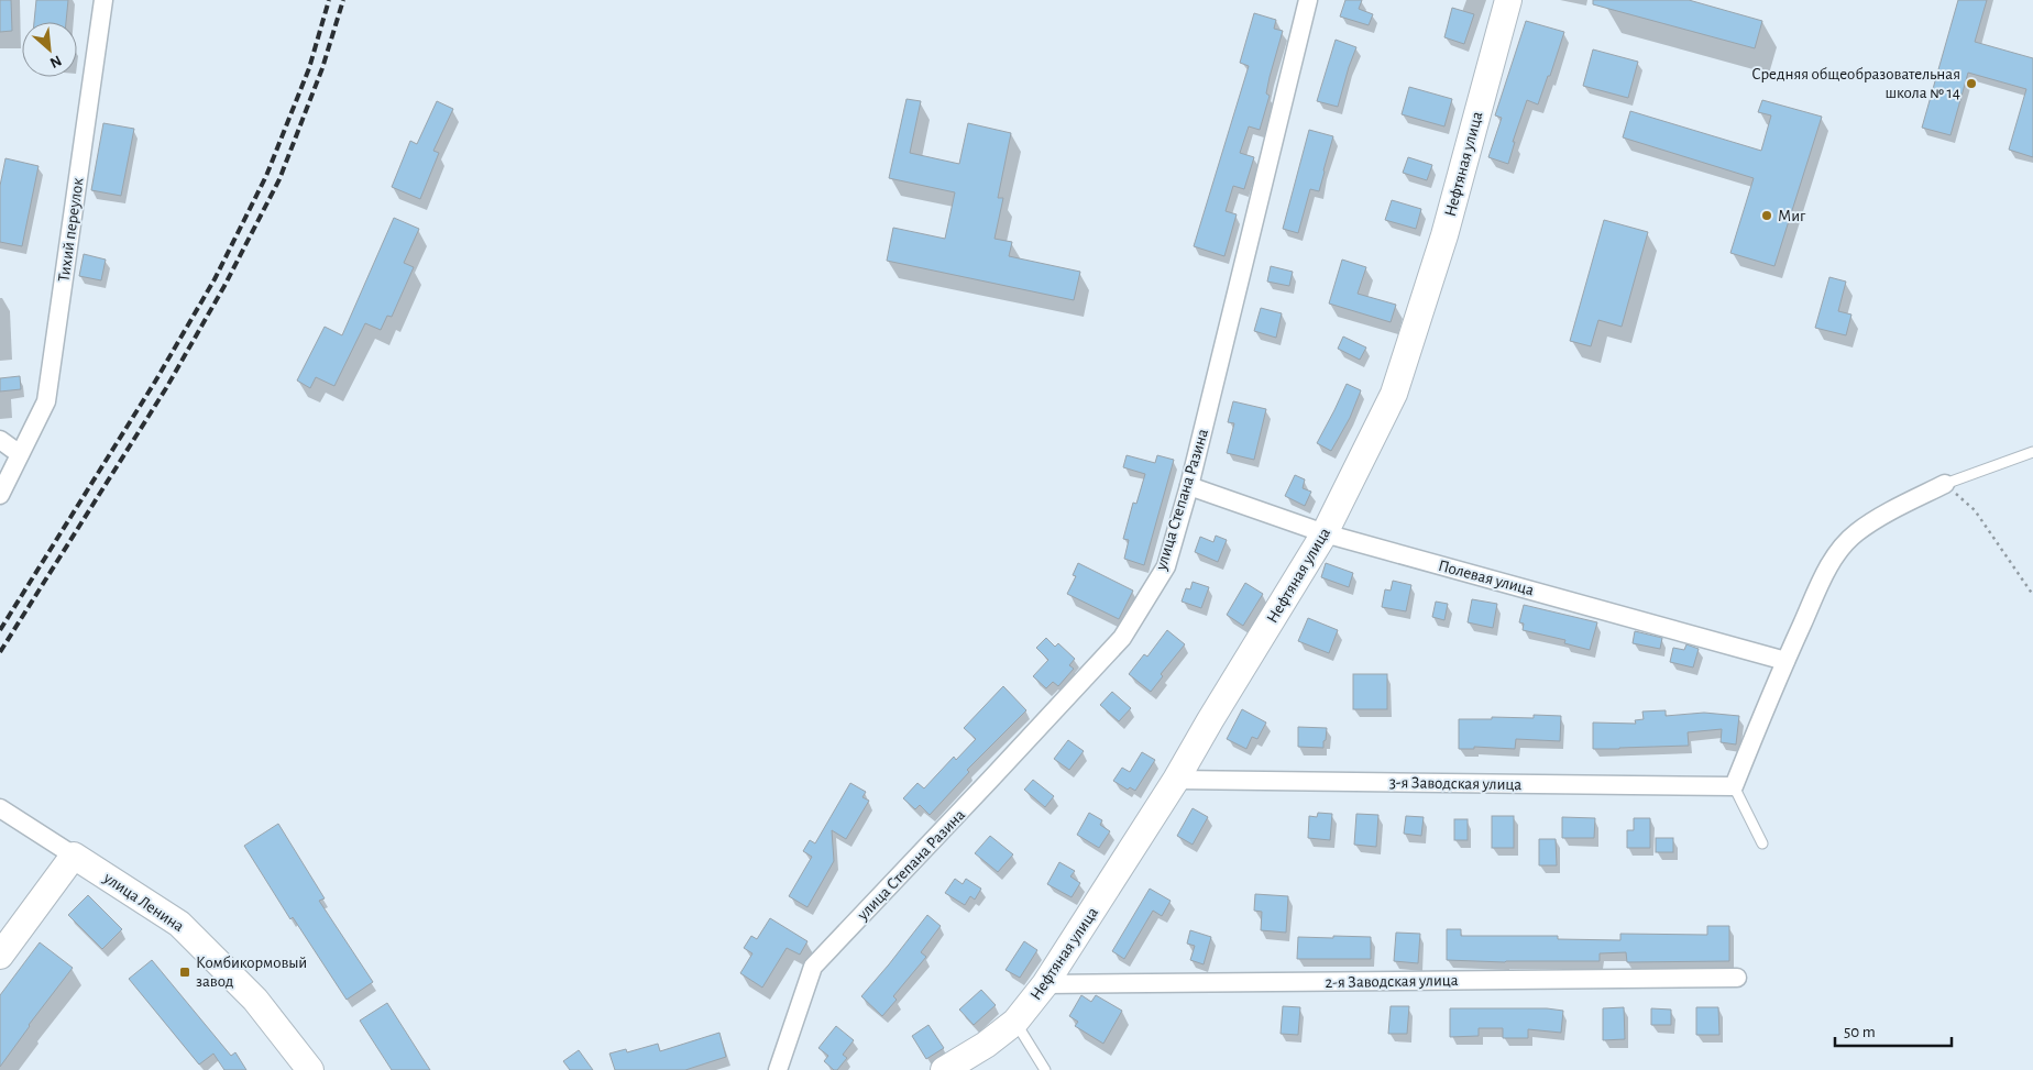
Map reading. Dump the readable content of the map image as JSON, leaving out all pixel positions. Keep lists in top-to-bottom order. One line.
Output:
{"streets":{"main road":["Нефтяная улица","улица Ленина"],"street":["Тихий переулок","улица Степана Разина","Полевая улица","3-я Заводская улица","2-я Заводская улица"]},"crossings":[["Нефтяная улица","Полевая улица"],["Нефтяная улица","3-я Заводская улица"],["Нефтяная улица","2-я Заводская улица"],["улица Степана Разина","Полевая улица"]],"places":{"other":["Средняя общеобразовательная школа № 14","Миг"],"transit":["Комбикормовый завод"]},"scale_bar":"50 m","north":"bottom right"}
